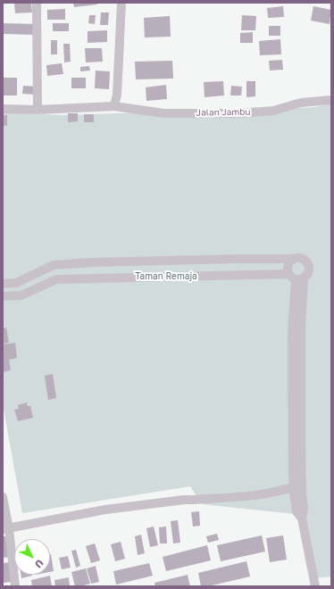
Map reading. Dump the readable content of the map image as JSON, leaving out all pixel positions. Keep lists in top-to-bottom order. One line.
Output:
{"streets":{"street":["Jalan Jambu"]},"parks":["Taman Remaja"],"north":"bottom right"}
